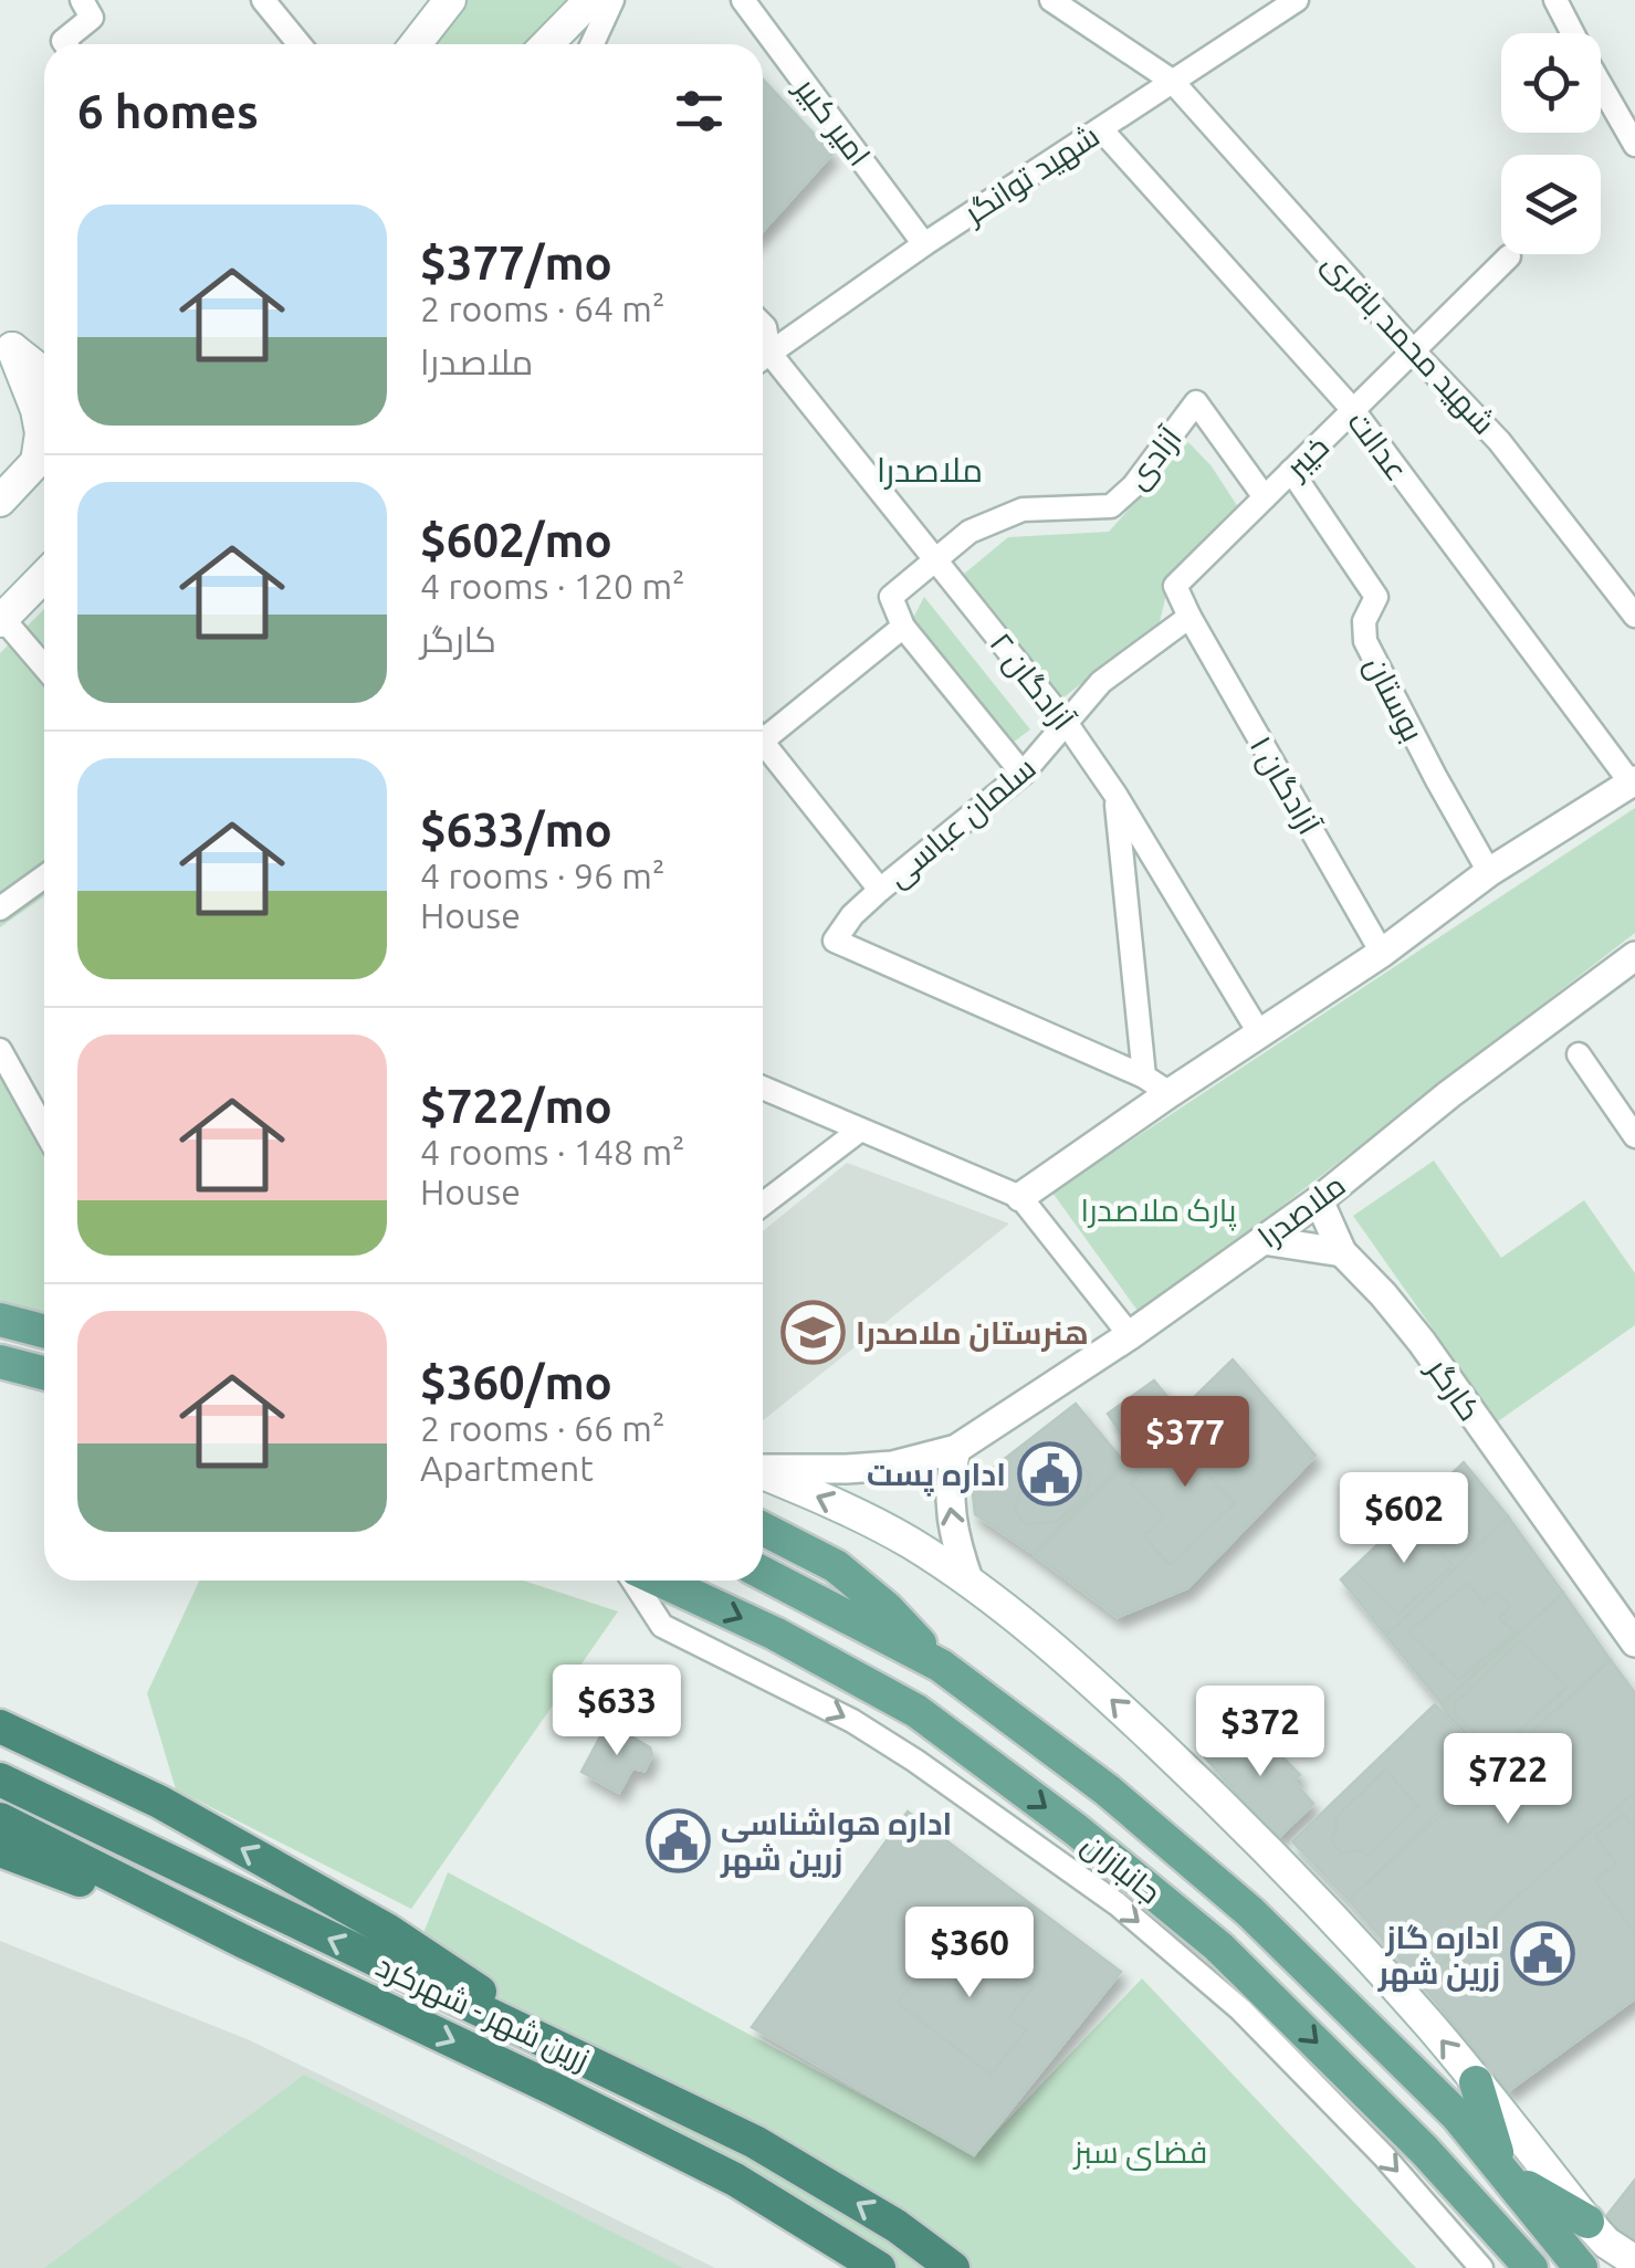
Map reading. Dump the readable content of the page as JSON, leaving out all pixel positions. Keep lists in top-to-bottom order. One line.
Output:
{"streets":{"highway":["زرین شهر - شهرکرد"],"main road":["جانبازان"],"street":["امیر کبیر","شهید توانگر","شهید محمد باقری","عدالت","خیبر","آزادی","آزادگان ۲","بوستان","آزادگان ۱","سلمان عباسی","ملاصدرا","کارگر"]},"crossings":[["امیر کبیر","شهید توانگر"],["شهید توانگر","شهید محمد باقری"],["شهید توانگر","عدالت"],["شهید محمد باقری","خیبر"],["عدالت","خیبر"],["خیبر","آزادی"],["خیبر","بوستان"],["خیبر","آزادگان ۱"],["خیبر","سلمان عباسی"],["آزادی","آزادگان ۲"],["آزادگان ۲","سلمان عباسی"],["آزادگان ۱","سلمان عباسی"],["ملاصدرا","کارگر"]],"districts":["ملاصدرا"],"parks":["پارک ملاصدرا","فضای سبز"],"places":{"school or university":["هنرستان ملاصدرا"],"public building":["اداره پست","اداره هواشناسی زرین شهر","اداره گاز زرین شهر"]},"page":{"heading":"6 homes","list":[{"name":"$377/mo","note":"2 rooms · 64 m² · ملاصدرا"},{"name":"$602/mo","note":"4 rooms · 120 m² · کارگر"},{"name":"$633/mo","note":"4 rooms · 96 m² · House"},{"name":"$722/mo","note":"4 rooms · 148 m² · House"},{"name":"$360/mo","note":"2 rooms · 66 m² · Apartment"}],"price":["$377","$602","$633","$372","$722","$360"]}}
